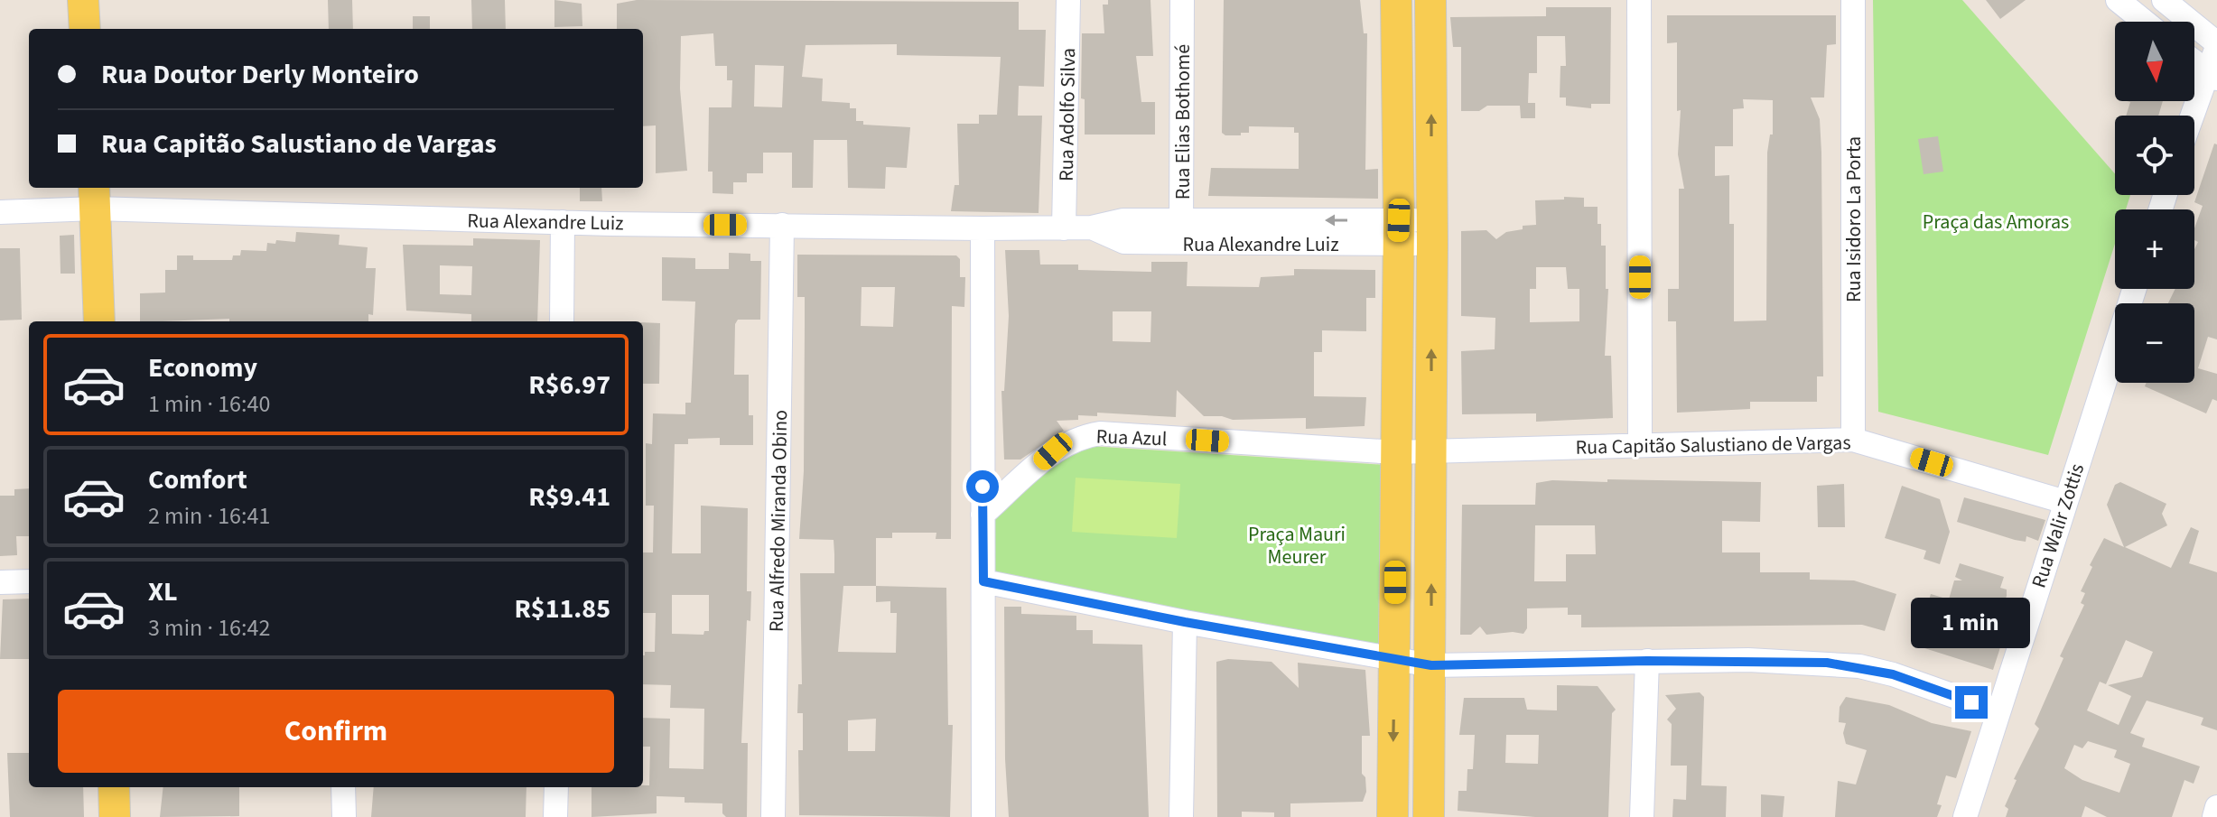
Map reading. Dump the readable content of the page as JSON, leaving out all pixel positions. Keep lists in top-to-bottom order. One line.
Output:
{"streets":{"street":["Rua Adolfo Silva","Rua Elias Bothomé","Rua Isidoro La Porta","Rua Alexandre Luiz","Rua Azul","Rua Capitão Salustiano de Vargas","Rua Alfredo Miranda Obino","Rua Walir Zottis"]},"crossings":[["Rua Adolfo Silva","Rua Alexandre Luiz"],["Rua Elias Bothomé","Rua Alexandre Luiz"],["Rua Isidoro La Porta","Rua Capitão Salustiano de Vargas"],["Rua Alexandre Luiz","Rua Alfredo Miranda Obino"],["Rua Azul","Rua Capitão Salustiano de Vargas"],["Rua Capitão Salustiano de Vargas","Rua Walir Zottis"]],"parks":["Praça das Amoras","Praça Mauri Meurer"],"north":"bottom","page":{"map_buttons":["+","−"],"banner":["Rua Doutor Derly Monteiro","Rua Capitão Salustiano de Vargas"],"list":[{"name":"Economy","note":"1 min · 16:40","value":"R$6.97"},{"name":"Comfort","note":"2 min · 16:41","value":"R$9.41"},{"name":"XL","note":"3 min · 16:42","value":"R$11.85"}],"bubble":"1 min","buttons":"Confirm"}}
